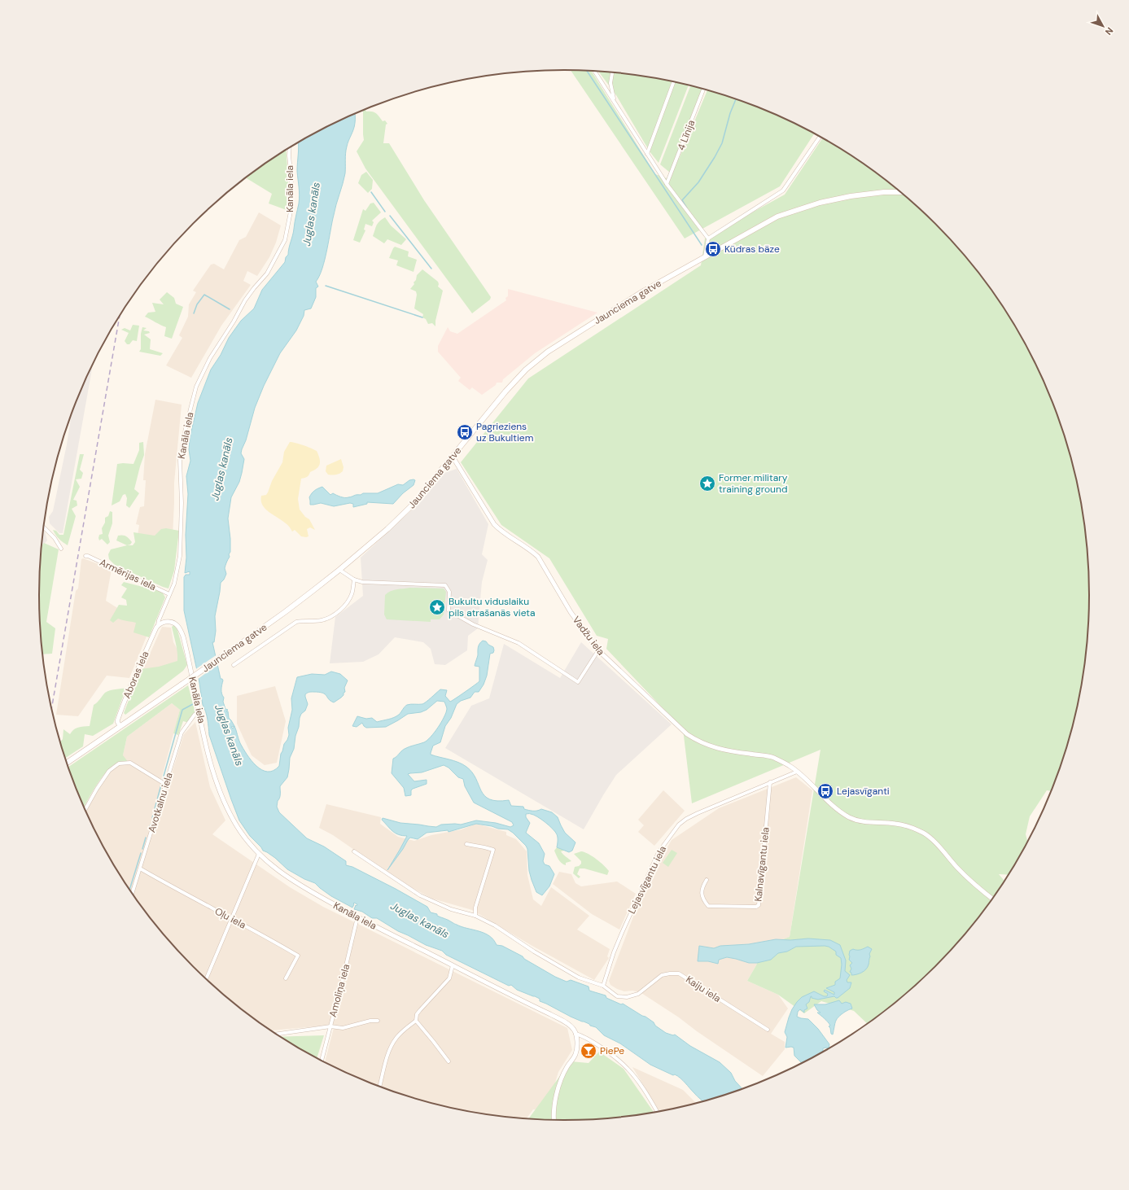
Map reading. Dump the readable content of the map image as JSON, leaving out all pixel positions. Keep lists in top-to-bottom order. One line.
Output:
{"streets":{"main road":["Jaunciema gatve"],"street":["4 Līnija","Kanāla iela","Armērijas iela","Vadžu iela","Aboras iela","Avotkalnu iela","Kalnavīgantu iela","Lejasvīgantu iela","Oļu iela","Kaiju iela","Amoliņa iela"]},"crossings":[["Kanāla iela","Armērijas iela"],["Kanāla iela","Aboras iela"],["Kanāla iela","Avotkalnu iela"],["Kanāla iela","Amoliņa iela"],["Jaunciema gatve","Vadžu iela"],["Jaunciema gatve","Aboras iela"],["Vadžu iela","Lejasvīgantu iela"],["Avotkalnu iela","Oļu iela"],["Kalnavīgantu iela","Lejasvīgantu iela"],["Lejasvīgantu iela","Kaiju iela"]],"water":["Juglas kanāls"],"places":{"bus stop":["Kūdras bāze","Pagrieziens uz Bukultiem","Lejasvīganti"],"place":["Former military training ground","Bukultu viduslaiku pils atrašanās vieta"],"bar":["PiePe"]},"north":"bottom right"}
